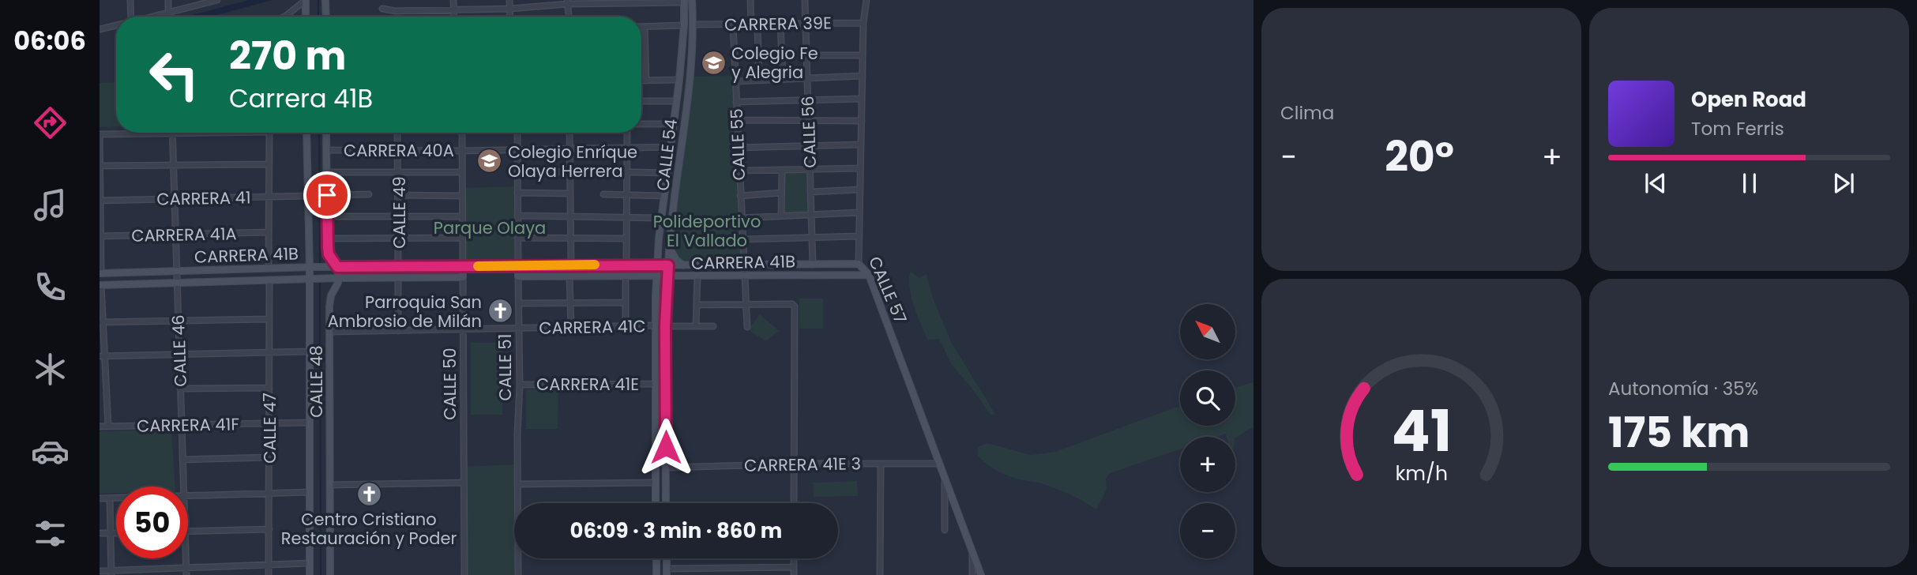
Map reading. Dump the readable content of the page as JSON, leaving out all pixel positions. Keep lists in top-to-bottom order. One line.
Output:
{"streets":{"street":["CARRERA 39E","CALLE 56","CALLE 55","CARRERA 40A","CALLE 54","CARRERA 41","CALLE 49","CARRERA 41A","CARRERA 41B","CALLE 57","CARRERA 41C","CALLE 46","CALLE 51","CALLE 48","CALLE 50","CARRERA 41E","CARRERA 41F","CALLE 47","CARRERA 41E 3"]},"crossings":[["CARRERA 39E","CALLE 56"],["CARRERA 39E","CALLE 55"],["CARRERA 39E","CALLE 54"],["CARRERA 39E","CALLE 57"],["CALLE 56","CARRERA 41B"],["CALLE 55","CARRERA 41B"],["CARRERA 40A","CALLE 54"],["CARRERA 40A","CALLE 49"],["CARRERA 40A","CALLE 51"],["CARRERA 40A","CALLE 48"],["CARRERA 40A","CALLE 50"],["CALLE 54","CARRERA 41B"],["CALLE 54","CARRERA 41C"],["CALLE 54","CARRERA 41E"],["CALLE 54","CARRERA 41E 3"],["CARRERA 41","CALLE 46"],["CARRERA 41","CALLE 48"],["CALLE 49","CARRERA 41B"],["CARRERA 41A","CALLE 46"],["CARRERA 41B","CALLE 57"],["CARRERA 41B","CALLE 46"],["CARRERA 41B","CALLE 51"],["CARRERA 41B","CALLE 48"],["CARRERA 41B","CALLE 50"],["CARRERA 41B","CALLE 47"],["CALLE 57","CARRERA 41E 3"],["CARRERA 41C","CALLE 51"],["CARRERA 41C","CALLE 48"],["CARRERA 41C","CALLE 50"],["CALLE 46","CARRERA 41F"],["CALLE 51","CARRERA 41E"],["CALLE 48","CARRERA 41F"],["CARRERA 41F","CALLE 47"]],"parks":["Polideportivo El Vallado","Parque Olaya"],"places":{"school or university":["Colegio Fe y Alegria","Colegio Enríque Olaya Herrera"],"church":["Parroquia San Ambrosio de Milán","Centro Cristiano Restauración y Poder"]},"north":"top left","page":{"tabs":"06:06","tile":["Clima",["Autonomía · 35%","175 km"]],"turn":["270 m","Carrera 41B"],"song":["Open Road","Tom Ferris"],"heat":["−","20°","+"],"map_buttons":["+","−"],"limit":"50","trip":"06:09 · 3 min · 860 m","gauge":["41","km/h"]}}
